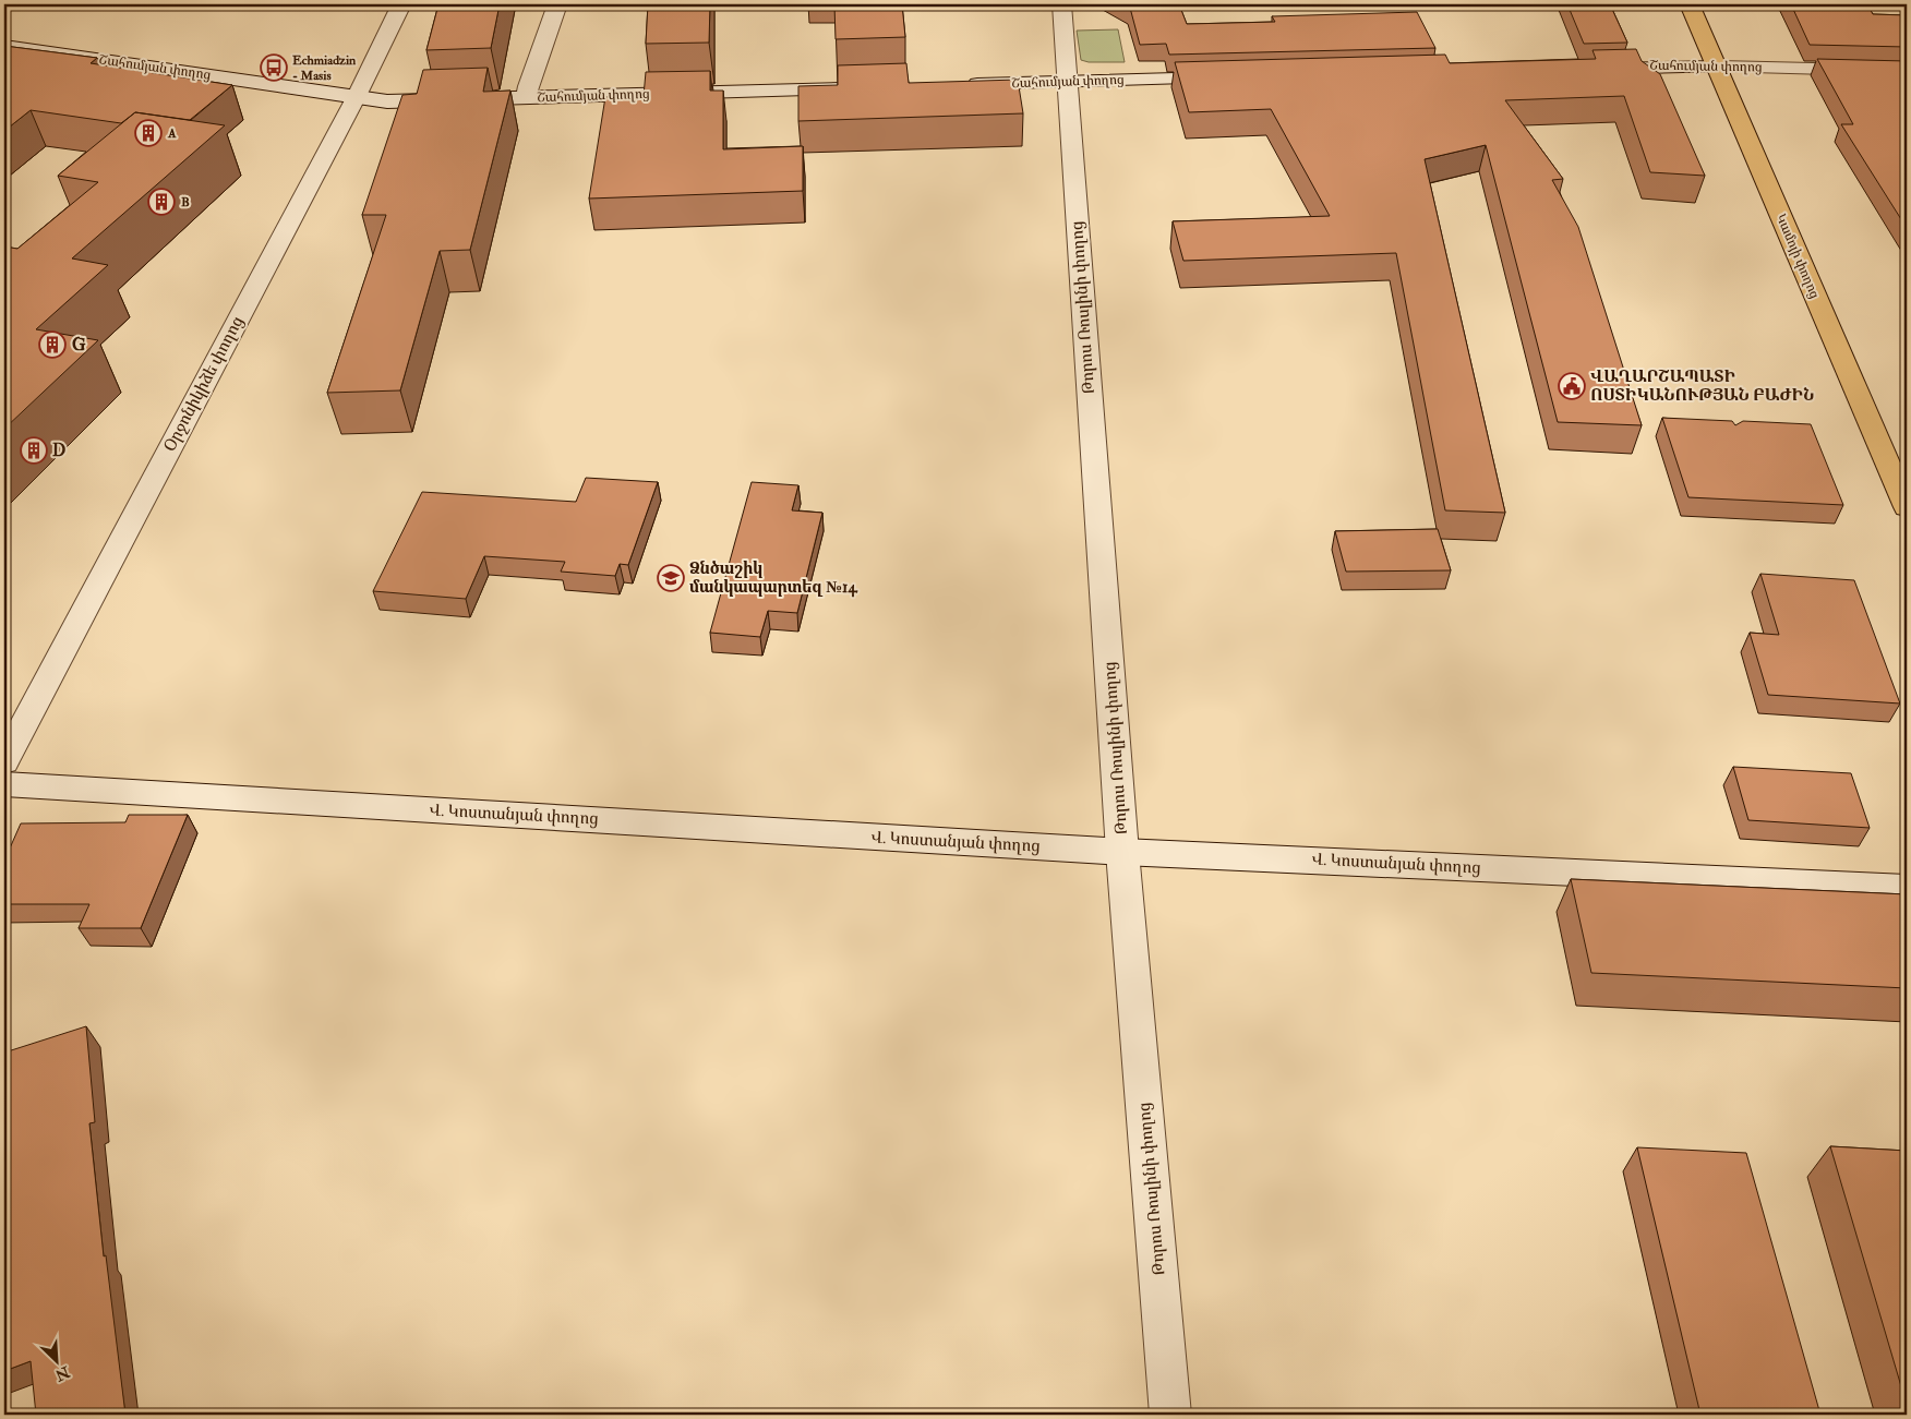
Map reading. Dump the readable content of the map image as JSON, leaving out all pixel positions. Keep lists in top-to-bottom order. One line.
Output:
{"streets":{"main road":["Կամոյի փողոց"],"street":["Շահումյան փողոց","Թորոս Ռոսլինի փողոց","Օրջոնիկիձե փողոց","Վ. Կոստանյան փողոց"]},"crossings":[["Շահումյան փողոց","Կամոյի փողոց"],["Շահումյան փողոց","Թորոս Ռոսլինի փողոց"],["Շահումյան փողոց","Օրջոնիկիձե փողոց"],["Թորոս Ռոսլինի փողոց","Վ. Կոստանյան փողոց"]],"places":{"bus stop":["Echmiadzin - Masis"],"building":["A","B","G","D"],"public building":["ՎԱՂԱՐՇԱՊԱՏԻ ՈՍՏԻԿԱՆՈՒԹՅԱՆ ԲԱԺԻՆ"],"school or university":["Ձնծաշիկ մանկապարտեզ №14"]},"north":"bottom right"}
